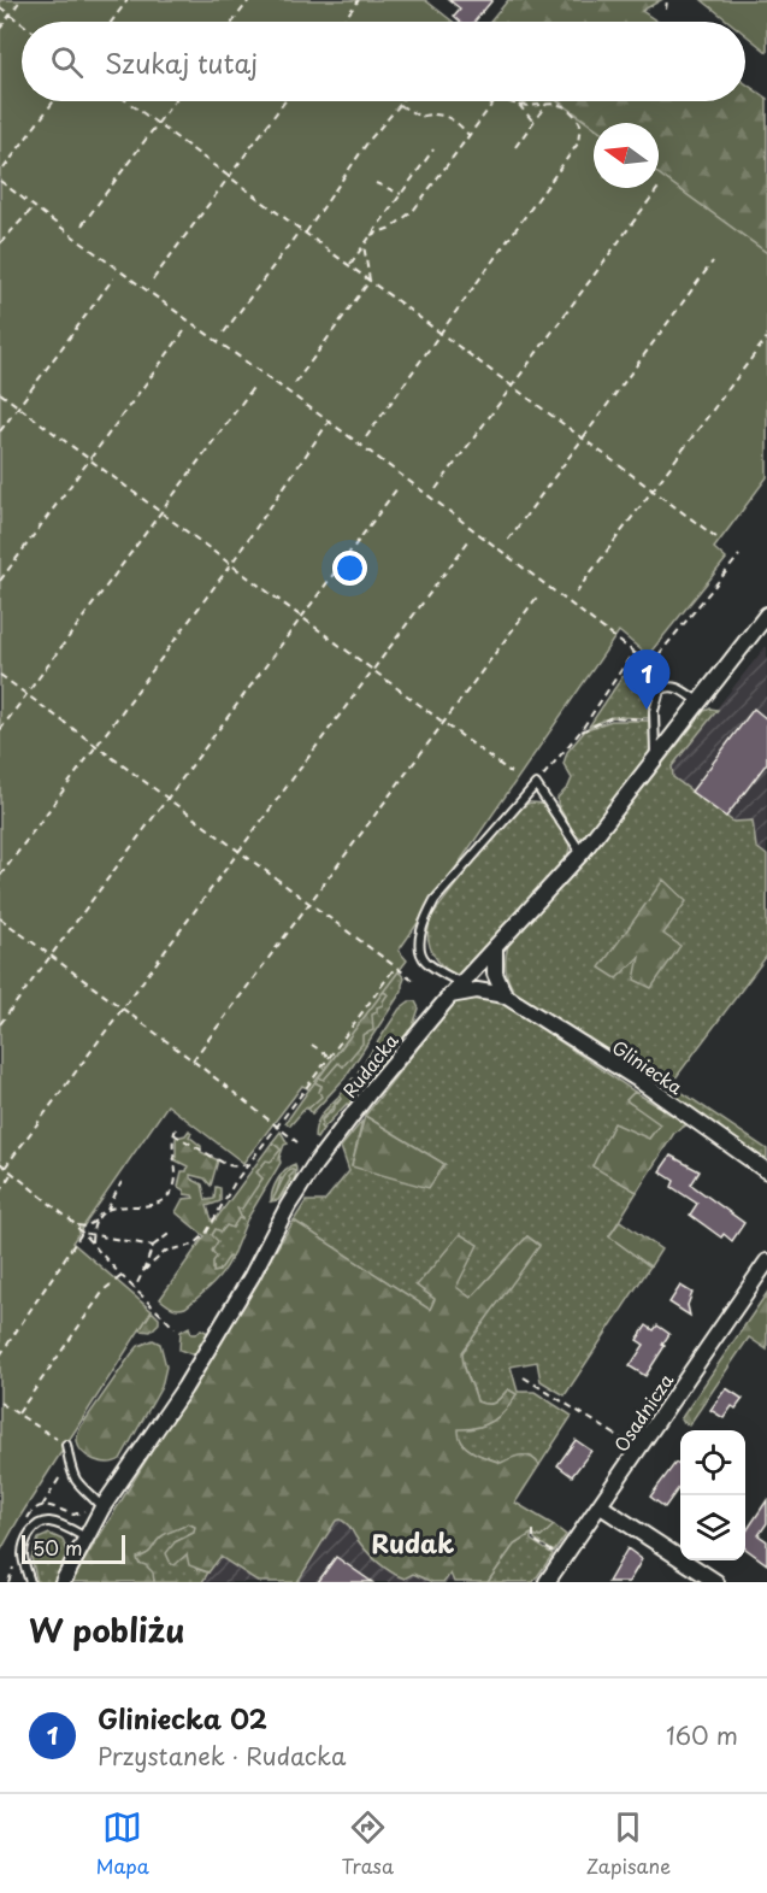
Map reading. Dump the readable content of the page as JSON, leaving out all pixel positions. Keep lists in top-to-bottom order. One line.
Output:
{"streets":{"street":["Rudacka","Gliniecka","Osadnicza"]},"crossings":[["Rudacka","Gliniecka"]],"districts":["Rudak"],"scale_bar":"50 m","north":"left","page":{"search":"Szukaj tutaj","pins":"1","scale":"50 m","heading":"W pobliżu","list":[{"mark":"1","name":"Gliniecka 02","note":"Przystanek · Rudacka","value":"160 m"}],"nav":["Mapa","Trasa","Zapisane"]}}
